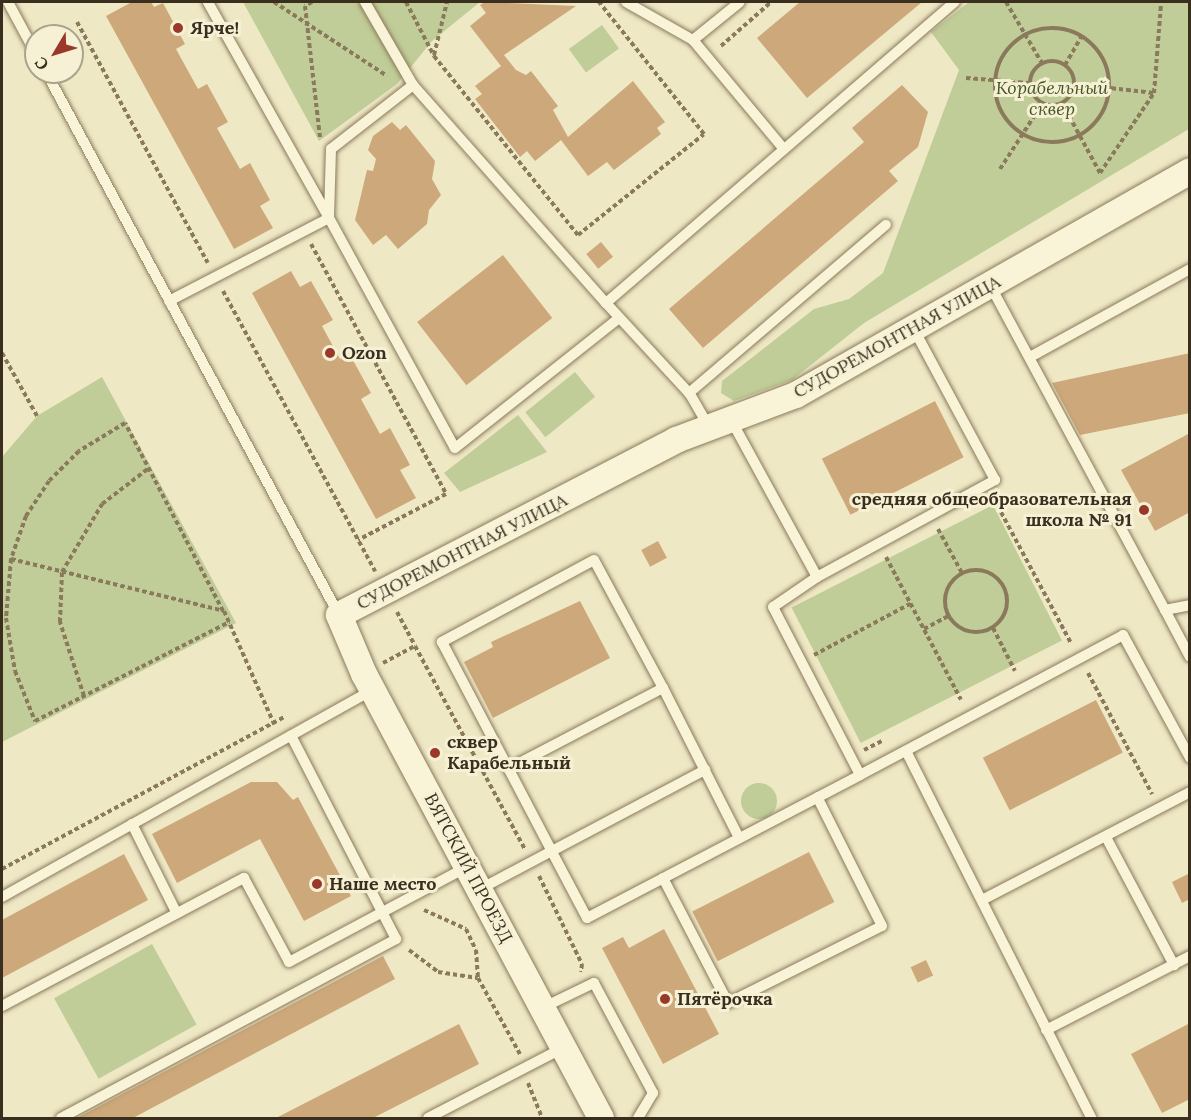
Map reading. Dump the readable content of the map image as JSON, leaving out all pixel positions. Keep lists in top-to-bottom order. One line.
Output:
{"streets":{"street":["СУДОРЕМОНТНАЯ УЛИЦА","ВЯТСКИЙ ПРОЕЗД"]},"crossings":[["СУДОРЕМОНТНАЯ УЛИЦА","ВЯТСКИЙ ПРОЕЗД"]],"parks":["Корабельный сквер"],"places":["Ярче!","Ozon","средняя общеобразовательная школа № 91","сквер Карабельный","Наше место","Пятёрочка"],"north":"bottom left"}
